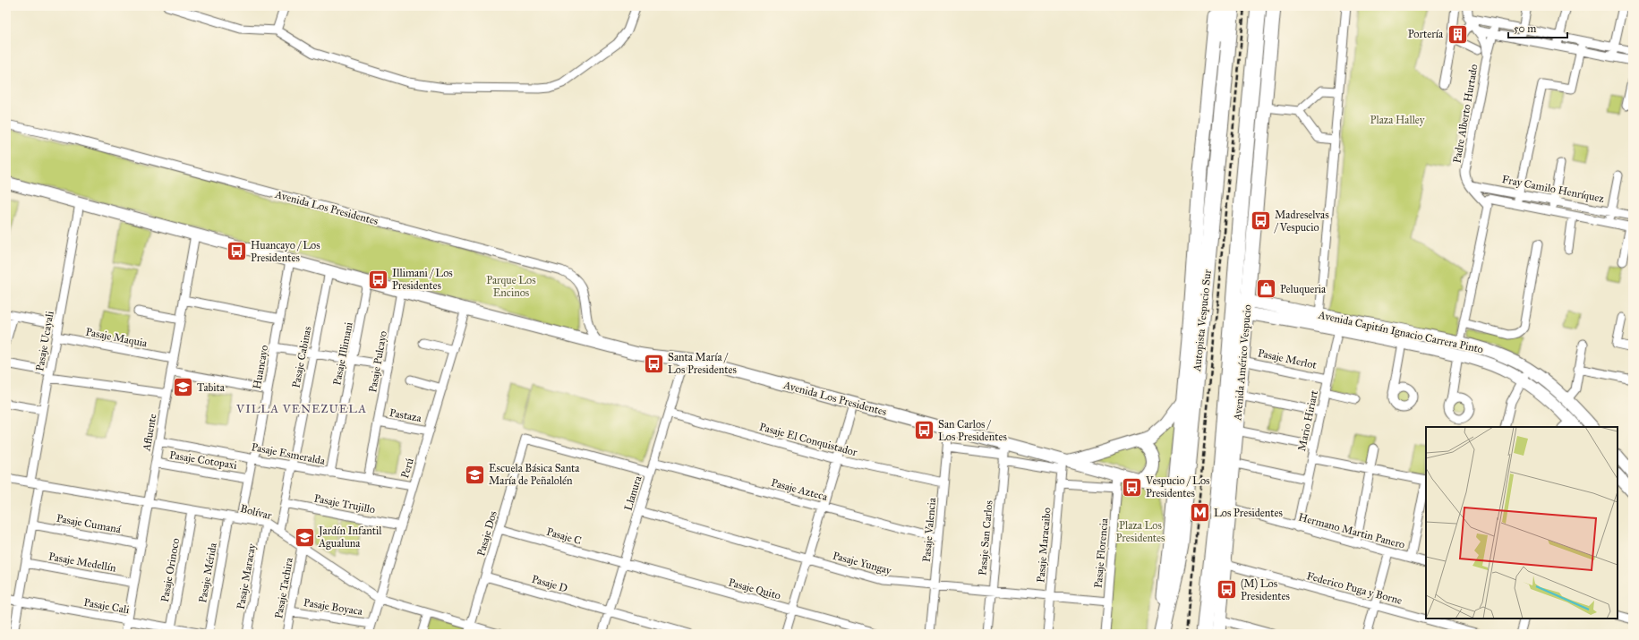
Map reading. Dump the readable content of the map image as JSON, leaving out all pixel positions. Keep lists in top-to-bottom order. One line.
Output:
{"streets":{"highway":["Autopista Vespucio Sur"],"main road":["Avenida Américo Vespucio"],"street":["Padre Alberto Hurtado","Fray Camilo Henríquez","Avenida Los Presidentes","Avenida Capitán Ignacio Carrera Pinto","Pasaje Maquia","Pasaje Ucayali","Pasaje Illimani","Pasaje Cabinas","Pasaje Merlot","Pasaje Pulcayo","Huancayo","Pastaza","Mario Hiriart","Afluente","Pasaje El Conquistador","Pasaje Esmeralda","Pasaje Cotopaxi","Perú","Pasaje Azteca","Llanura","Pasaje Trujillo","Bolívar","Pasaje Cumaná","Pasaje Valencia","Hermano Martin Panero","Pasaje Dos","Pasaje C","Pasaje San Carlos","Pasaje Maracaibo","Pasaje Florencia","Pasaje Medellín","Pasaje Yungay","Pasaje Orinoco","Pasaje Mérida","Pasaje Maracay","Pasaje D","Pasaje Tachira","Federico Puga y Borne","Pasaje Quito","Pasaje Cali","Pasaje Boyaca"]},"crossings":[["Padre Alberto Hurtado","Fray Camilo Henríquez"],["Avenida Los Presidentes","Pasaje Ucayali"],["Avenida Los Presidentes","Pasaje Illimani"],["Avenida Los Presidentes","Pasaje Cabinas"],["Avenida Los Presidentes","Pasaje Pulcayo"],["Avenida Los Presidentes","Huancayo"],["Avenida Los Presidentes","Afluente"],["Avenida Los Presidentes","Perú"],["Avenida Los Presidentes","Llanura"],["Avenida Los Presidentes","Pasaje Valencia"],["Avenida Los Presidentes","Pasaje San Carlos"],["Avenida Los Presidentes","Pasaje Maracaibo"],["Avenida Los Presidentes","Pasaje Florencia"],["Avenida Capitán Ignacio Carrera Pinto","Avenida Américo Vespucio"],["Avenida Capitán Ignacio Carrera Pinto","Mario Hiriart"],["Pasaje Maquia","Pasaje Ucayali"],["Pasaje Maquia","Afluente"],["Pasaje Ucayali","Bolívar"],["Pasaje Illimani","Pasaje Esmeralda"],["Pasaje Cabinas","Pasaje Esmeralda"],["Pasaje Cabinas","Pasaje Trujillo"],["Pasaje Cabinas","Bolívar"],["Pasaje Merlot","Avenida Américo Vespucio"],["Pasaje Merlot","Mario Hiriart"],["Pasaje Pulcayo","Pastaza"],["Pasaje Pulcayo","Pasaje Esmeralda"],["Avenida Américo Vespucio","Hermano Martin Panero"],["Avenida Américo Vespucio","Federico Puga y Borne"],["Huancayo","Pasaje Esmeralda"],["Huancayo","Pasaje Cotopaxi"],["Huancayo","Bolívar"],["Pastaza","Perú"],["Mario Hiriart","Hermano Martin Panero"],["Afluente","Pasaje Esmeralda"],["Afluente","Pasaje Cotopaxi"],["Afluente","Bolívar"],["Afluente","Pasaje Cumaná"],["Afluente","Pasaje Medellín"],["Afluente","Pasaje Cali"],["Pasaje El Conquistador","Llanura"],["Pasaje El Conquistador","Pasaje Valencia"],["Pasaje Esmeralda","Perú"],["Perú","Pasaje Trujillo"],["Perú","Bolívar"],["Perú","Pasaje Boyaca"],["Pasaje Azteca","Llanura"],["Pasaje Azteca","Pasaje Valencia"],["Llanura","Pasaje Dos"],["Llanura","Pasaje C"],["Llanura","Pasaje Yungay"],["Llanura","Pasaje D"],["Llanura","Pasaje Quito"],["Bolívar","Pasaje Dos"],["Bolívar","Pasaje Orinoco"],["Bolívar","Pasaje Mérida"],["Bolívar","Pasaje Maracay"],["Bolívar","Pasaje Tachira"],["Pasaje Valencia","Pasaje Yungay"],["Pasaje Dos","Pasaje C"],["Pasaje Dos","Pasaje D"],["Pasaje C","Pasaje Quito"],["Pasaje San Carlos","Pasaje Yungay"],["Pasaje Maracaibo","Pasaje Yungay"],["Pasaje Florencia","Pasaje Yungay"],["Pasaje Orinoco","Pasaje Cali"],["Pasaje Tachira","Pasaje Boyaca"]],"districts":["VILLA VENEZUELA"],"parks":["Plaza Halley","Parque Los Encinos","Plaza Los Presidentes"],"places":{"building":["Portería"],"bus stop":["Madreselvas / Vespucio","Huancayo / Los Presidentes","Illimani / Los Presidentes","Santa María / Los Presidentes","San Carlos / Los Presidentes","Vespucio / Los Presidentes","(M) Los Presidentes"],"shop":["Peluqueria"],"school or university":["Tabita","Escuela Básica Santa María de Peñalolén","Jardín Infantil Agualuna"],"metro station":["Los Presidentes"]},"scale_bar":"50 m"}
